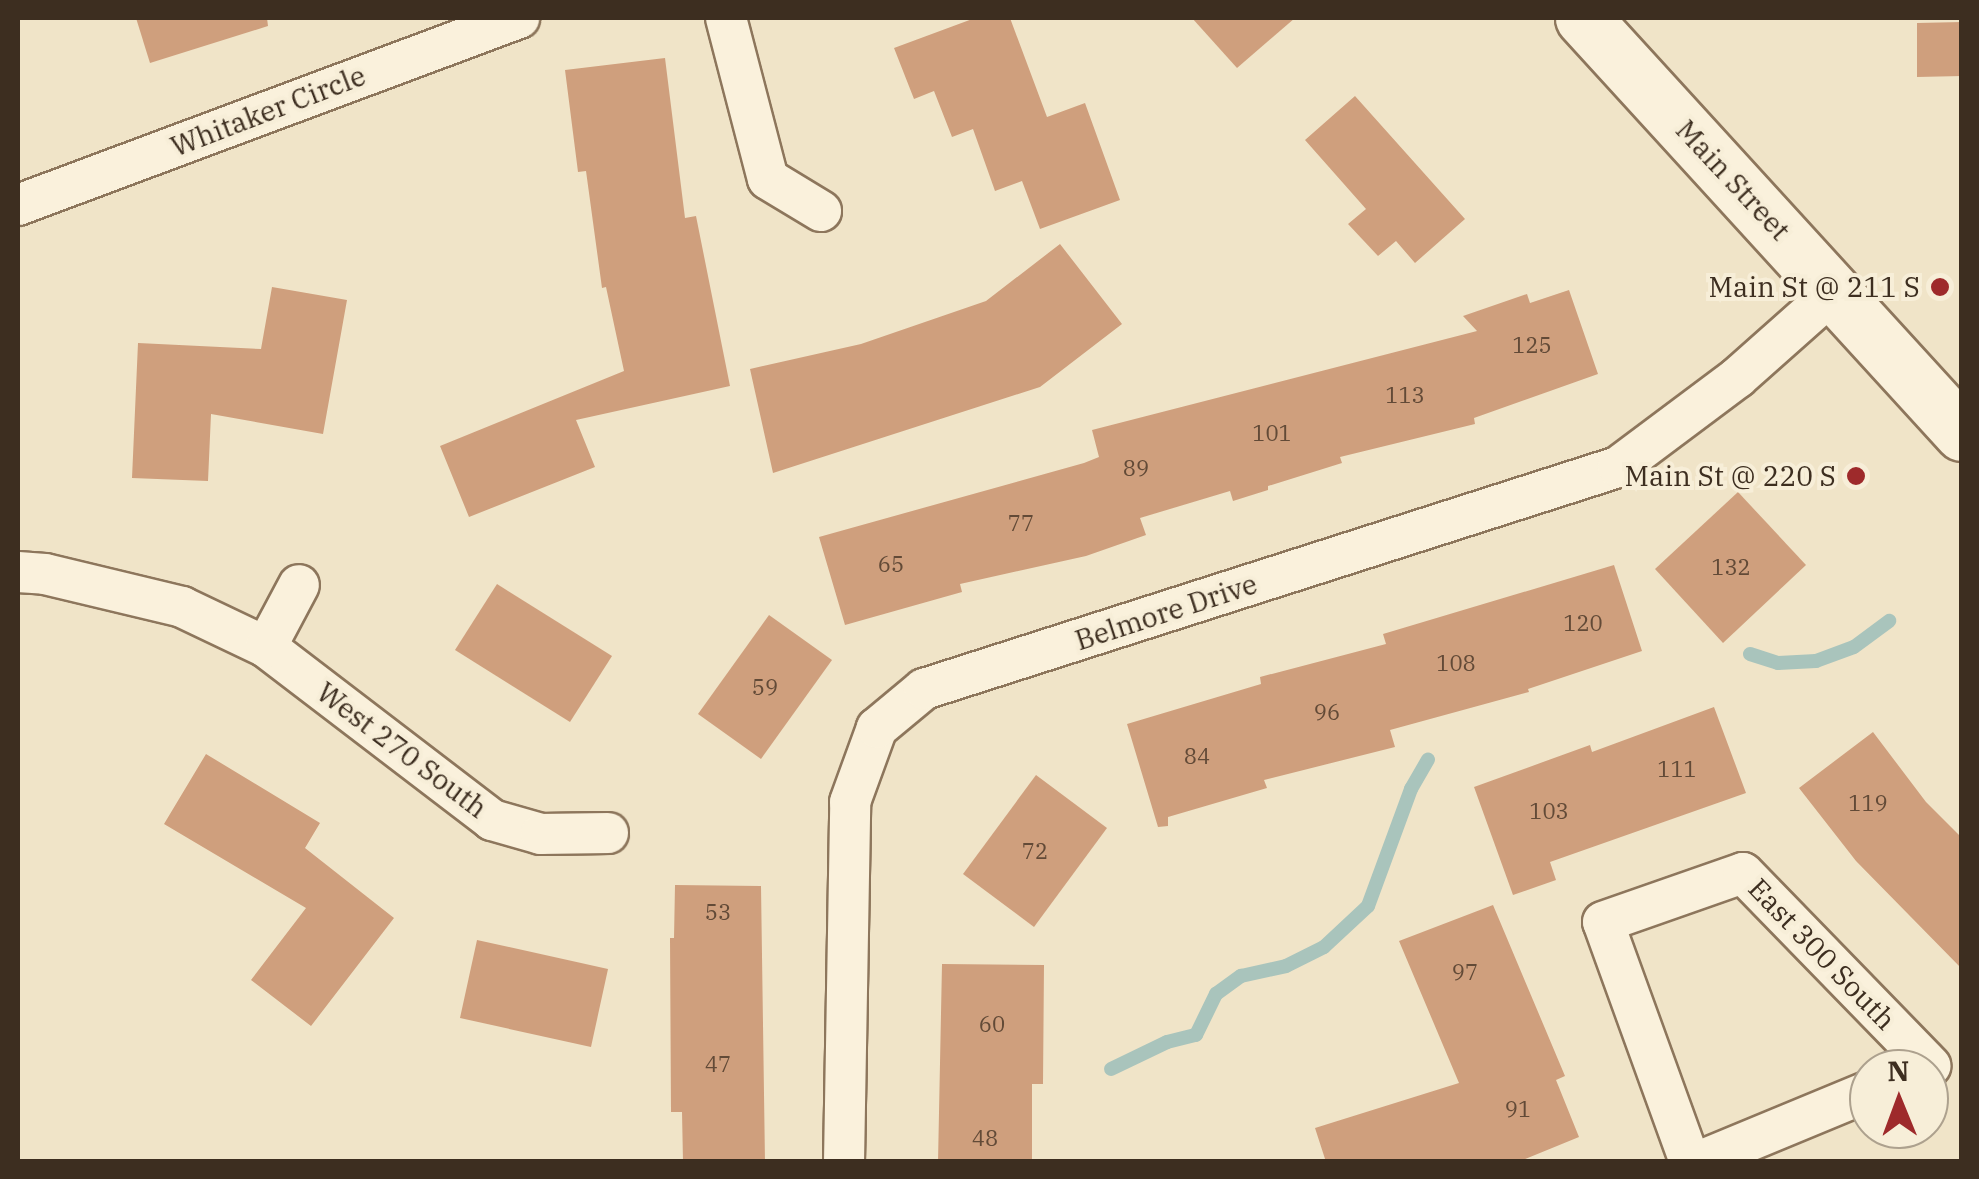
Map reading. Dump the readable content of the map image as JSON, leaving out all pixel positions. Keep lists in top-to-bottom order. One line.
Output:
{"streets":{"main road":["Main Street"],"street":["Whitaker Circle","Belmore Drive","West 270 South","East 300 South"]},"crossings":[["Main Street","Belmore Drive"]],"places":["Main St @ 211 S","Main St @ 220 S"],"house_numbers":["125","113","101","89","77","65","132","120","108","59","96","84","111","119","103","72","53","97","60","47","91","48"],"north":"top"}
